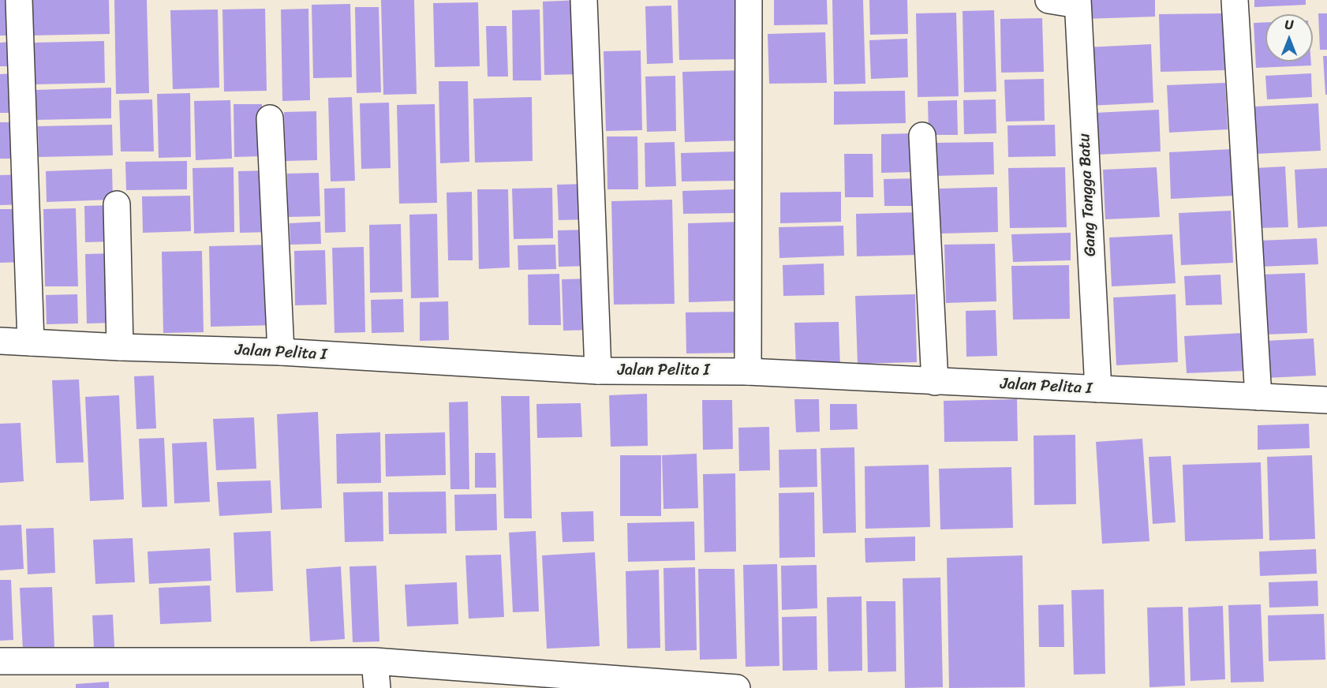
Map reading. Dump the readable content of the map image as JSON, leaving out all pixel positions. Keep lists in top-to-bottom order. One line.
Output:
{"streets":{"street":["Gang Tangga Batu","Jalan Pelita I"]},"crossings":[["Gang Tangga Batu","Jalan Pelita I"]],"north":"top"}
